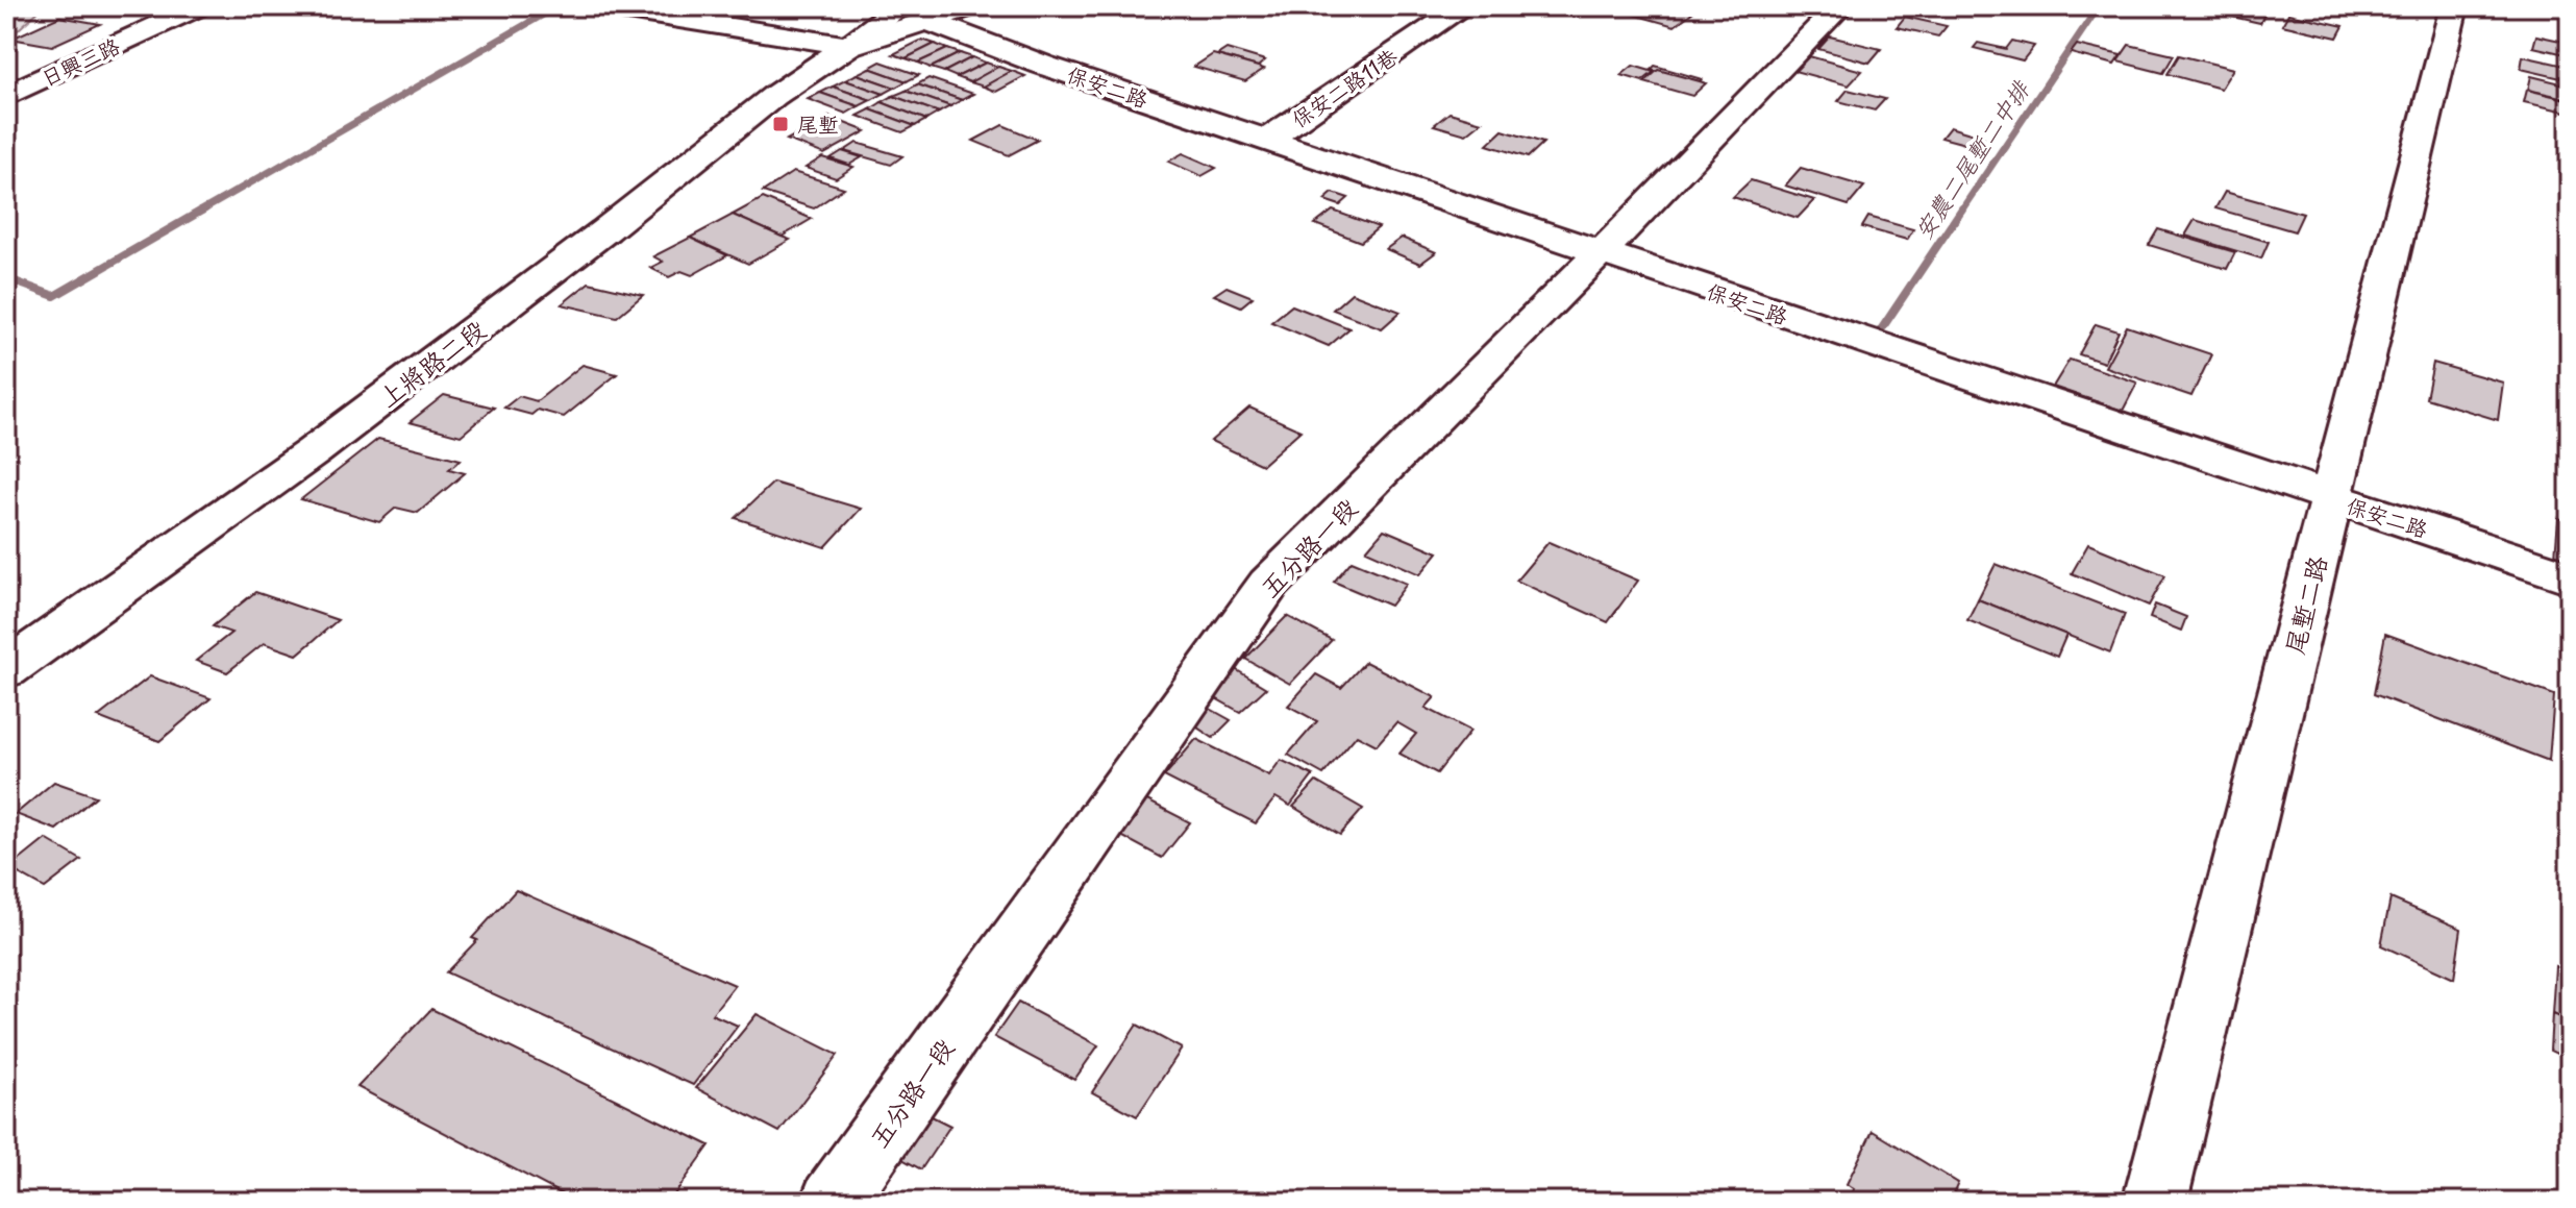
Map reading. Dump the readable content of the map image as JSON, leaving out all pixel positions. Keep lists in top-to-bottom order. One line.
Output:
{"streets":{"street":["日興三路","保安二路","保安二路11巷","上將路二段","五分路一段","尾塹二路"]},"crossings":[["保安二路","保安二路11巷"],["保安二路","上將路二段"],["保安二路","五分路一段"],["保安二路","尾塹二路"]],"water":["安農二尾塹二中排"],"places":{"transit":["尾塹"]}}
